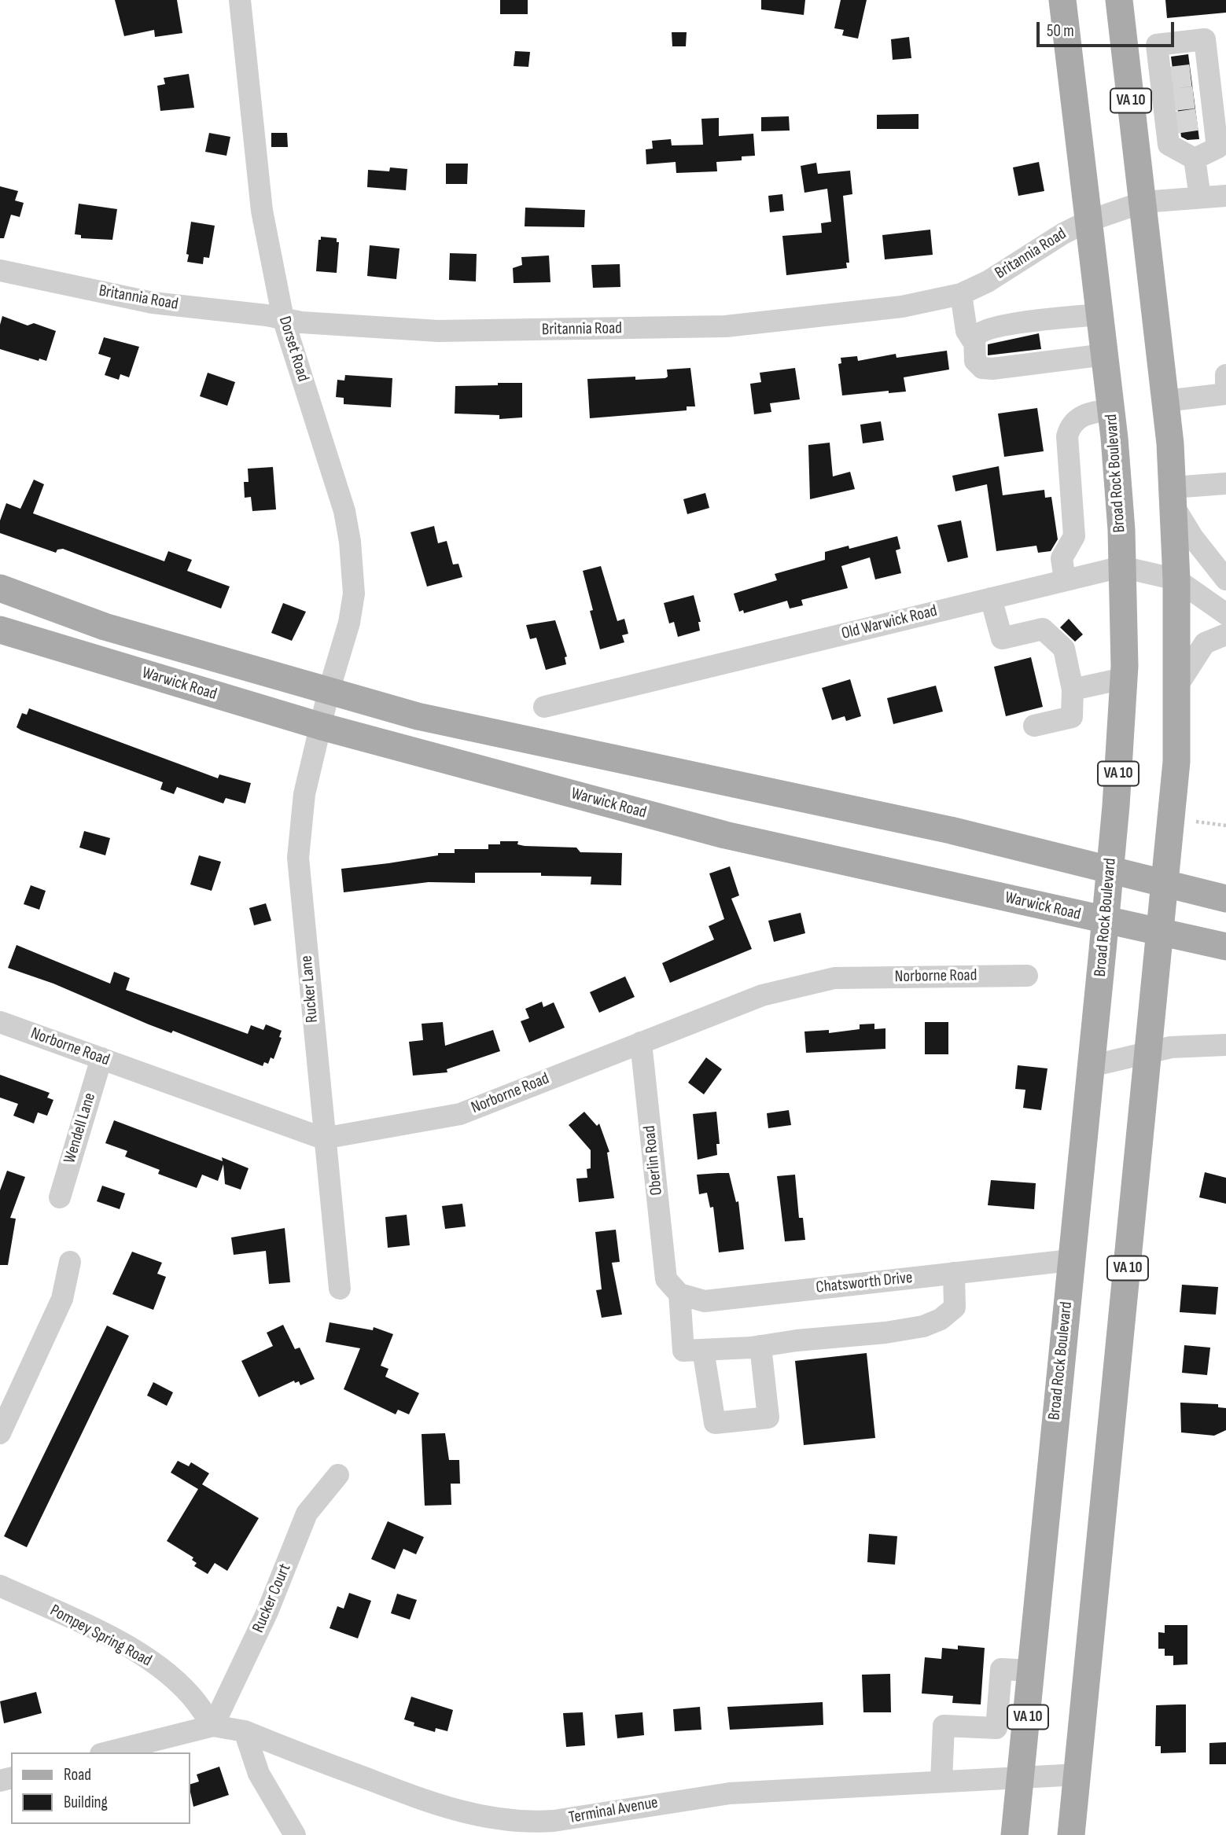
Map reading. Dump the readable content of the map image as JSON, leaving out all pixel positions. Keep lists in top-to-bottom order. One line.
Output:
{"streets":{"main road":["VA 10","Broad Rock Boulevard","Warwick Road"],"street":["Britannia Road","Dorset Road","Old Warwick Road","Norborne Road","Rucker Lane","Wendell Lane","Oberlin Road","Chatsworth Drive","Rucker Court","Pompey Spring Road","Terminal Avenue"]},"crossings":[["VA 10","Britannia Road"],["VA 10","Old Warwick Road"],["VA 10","Warwick Road"],["VA 10","Terminal Avenue"],["Britannia Road","Dorset Road"],["Britannia Road","Broad Rock Boulevard"],["Dorset Road","Warwick Road"],["Dorset Road","Rucker Lane"],["Broad Rock Boulevard","Old Warwick Road"],["Broad Rock Boulevard","Warwick Road"],["Broad Rock Boulevard","Chatsworth Drive"],["Broad Rock Boulevard","Terminal Avenue"],["Warwick Road","Rucker Lane"],["Norborne Road","Rucker Lane"],["Norborne Road","Wendell Lane"],["Norborne Road","Oberlin Road"],["Oberlin Road","Chatsworth Drive"],["Rucker Court","Pompey Spring Road"],["Rucker Court","Terminal Avenue"],["Pompey Spring Road","Terminal Avenue"]],"legend":["Road","Building"],"scale_bar":"50 m"}
